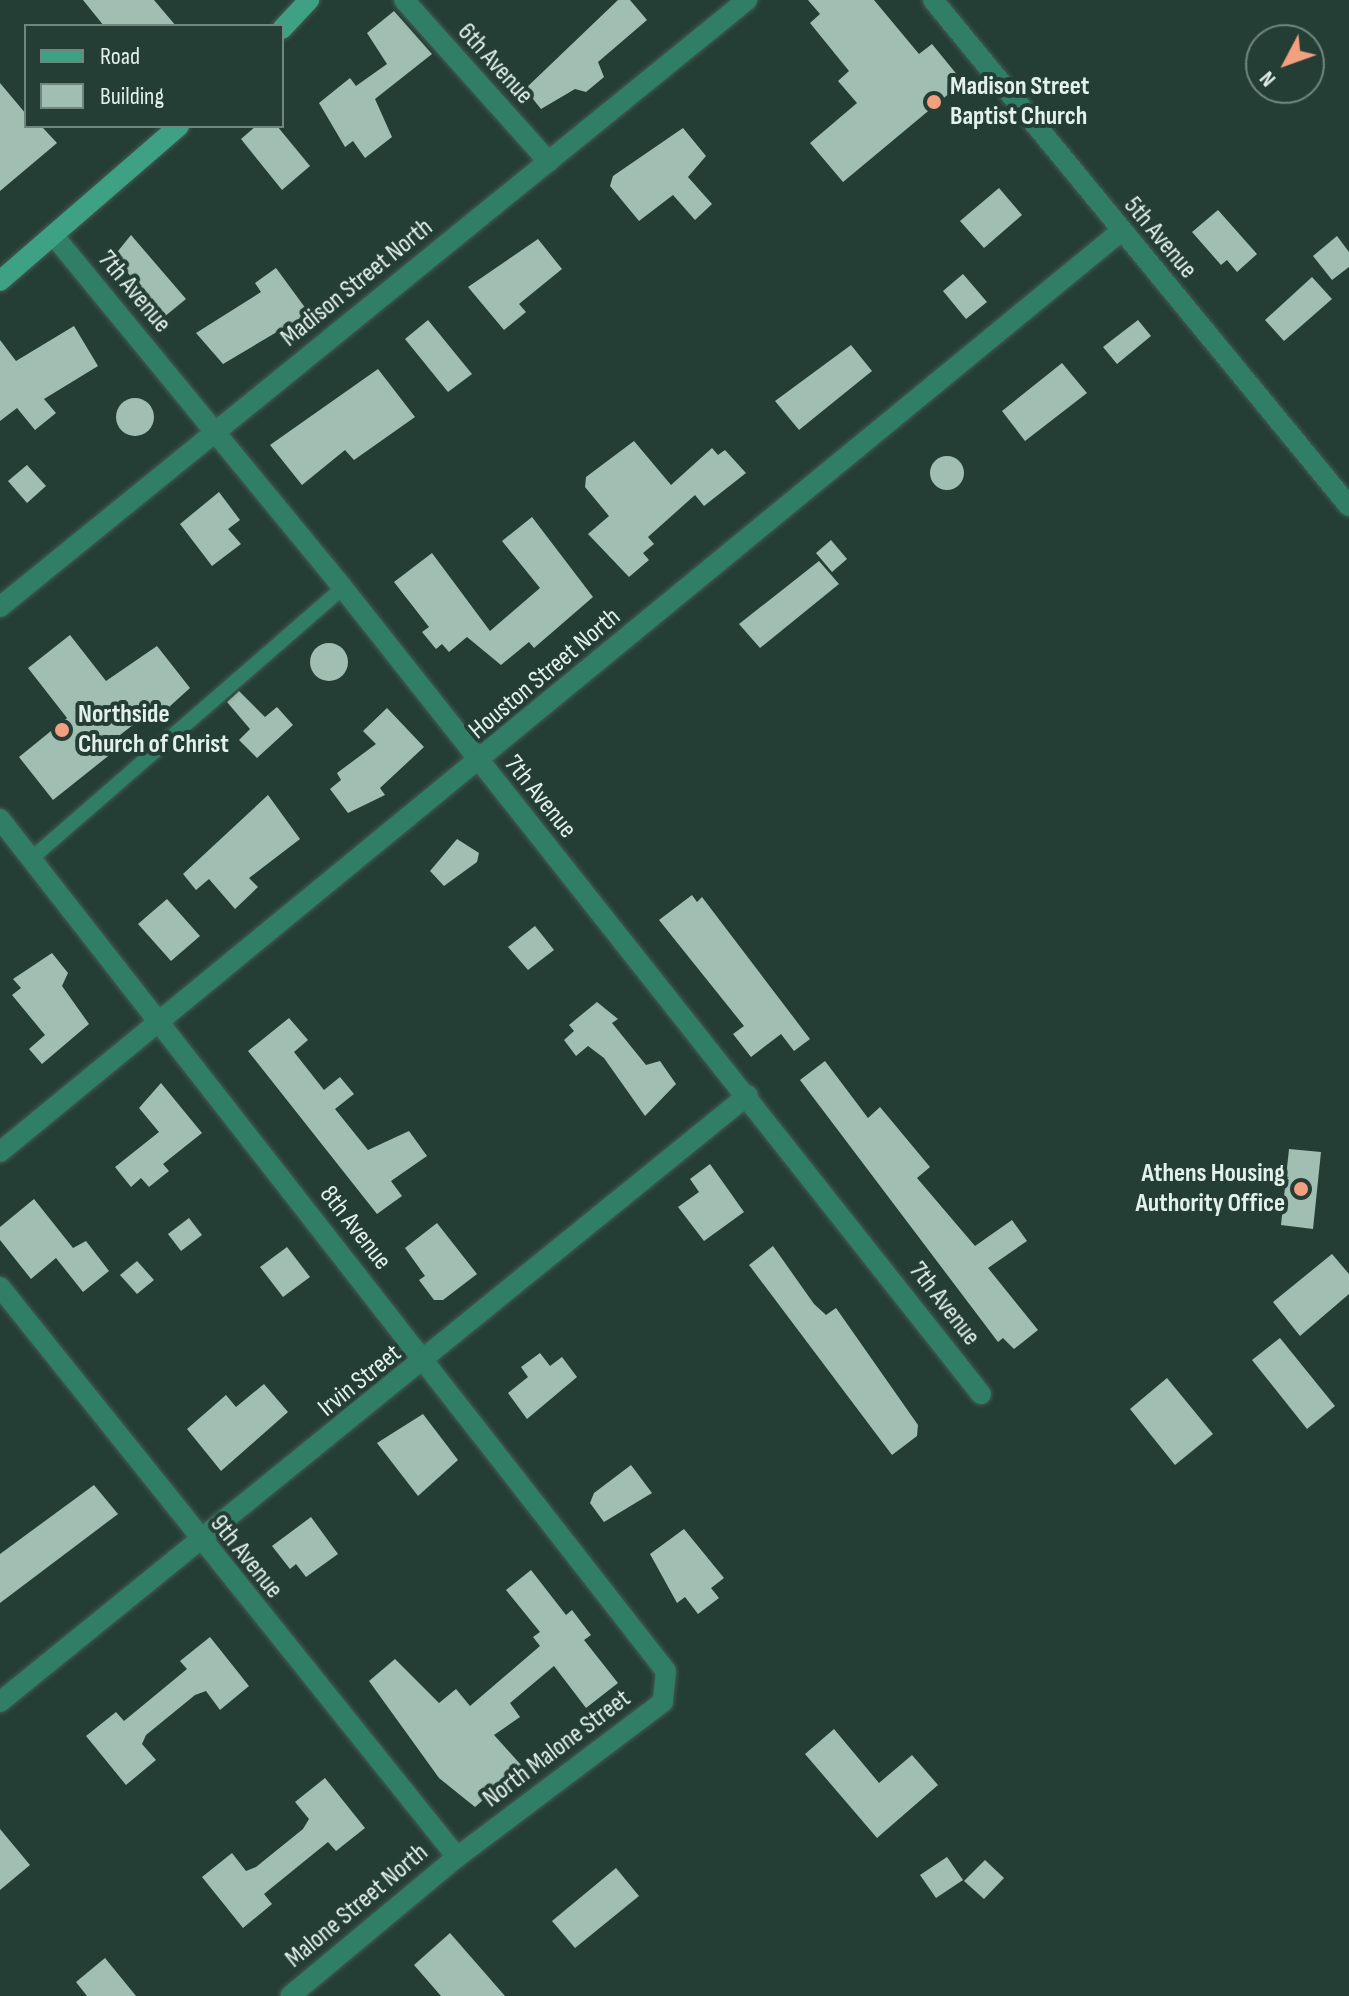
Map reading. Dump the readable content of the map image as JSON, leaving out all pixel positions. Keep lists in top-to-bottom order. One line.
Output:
{"streets":{"street":["6th Avenue","5th Avenue","Madison Street North","7th Avenue","Houston Street North","8th Avenue","Irvin Street","9th Avenue","North Malone Street","Malone Street North"]},"crossings":[["6th Avenue","Madison Street North"],["5th Avenue","Houston Street North"],["Madison Street North","7th Avenue"],["7th Avenue","Houston Street North"],["7th Avenue","Irvin Street"],["Houston Street North","8th Avenue"],["8th Avenue","Irvin Street"],["8th Avenue","North Malone Street"],["Irvin Street","9th Avenue"],["9th Avenue","North Malone Street"],["9th Avenue","Malone Street North"],["North Malone Street","Malone Street North"]],"places":["Madison Street Baptist Church","Northside Church of Christ","Athens Housing Authority Office"],"legend":["Road","Building"],"north":"bottom left"}
